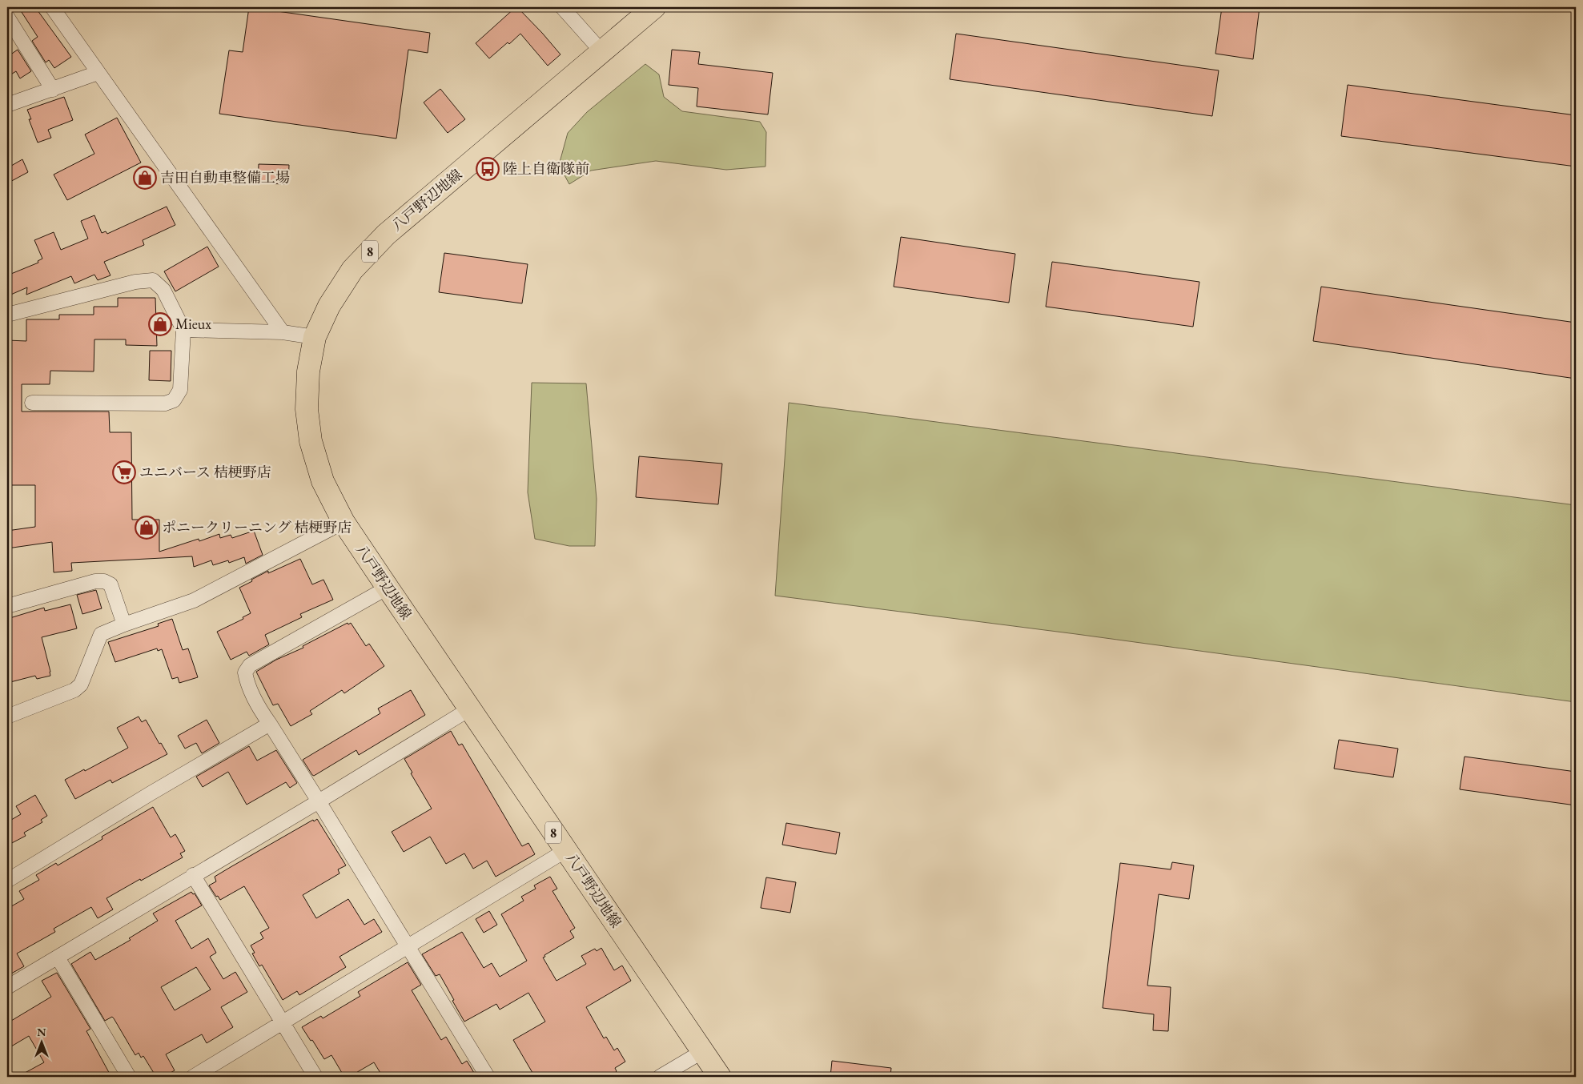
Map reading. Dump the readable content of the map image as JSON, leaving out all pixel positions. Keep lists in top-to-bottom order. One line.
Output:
{"streets":{"main road":["八戸野辺地線","8"]},"places":{"bus stop":["陸上自衛隊前"],"shop":["吉田自動車整備工場","Mieux","ポニークリーニング 桔梗野店"],"supermarket":["ユニバース 桔梗野店"]},"north":"top"}
